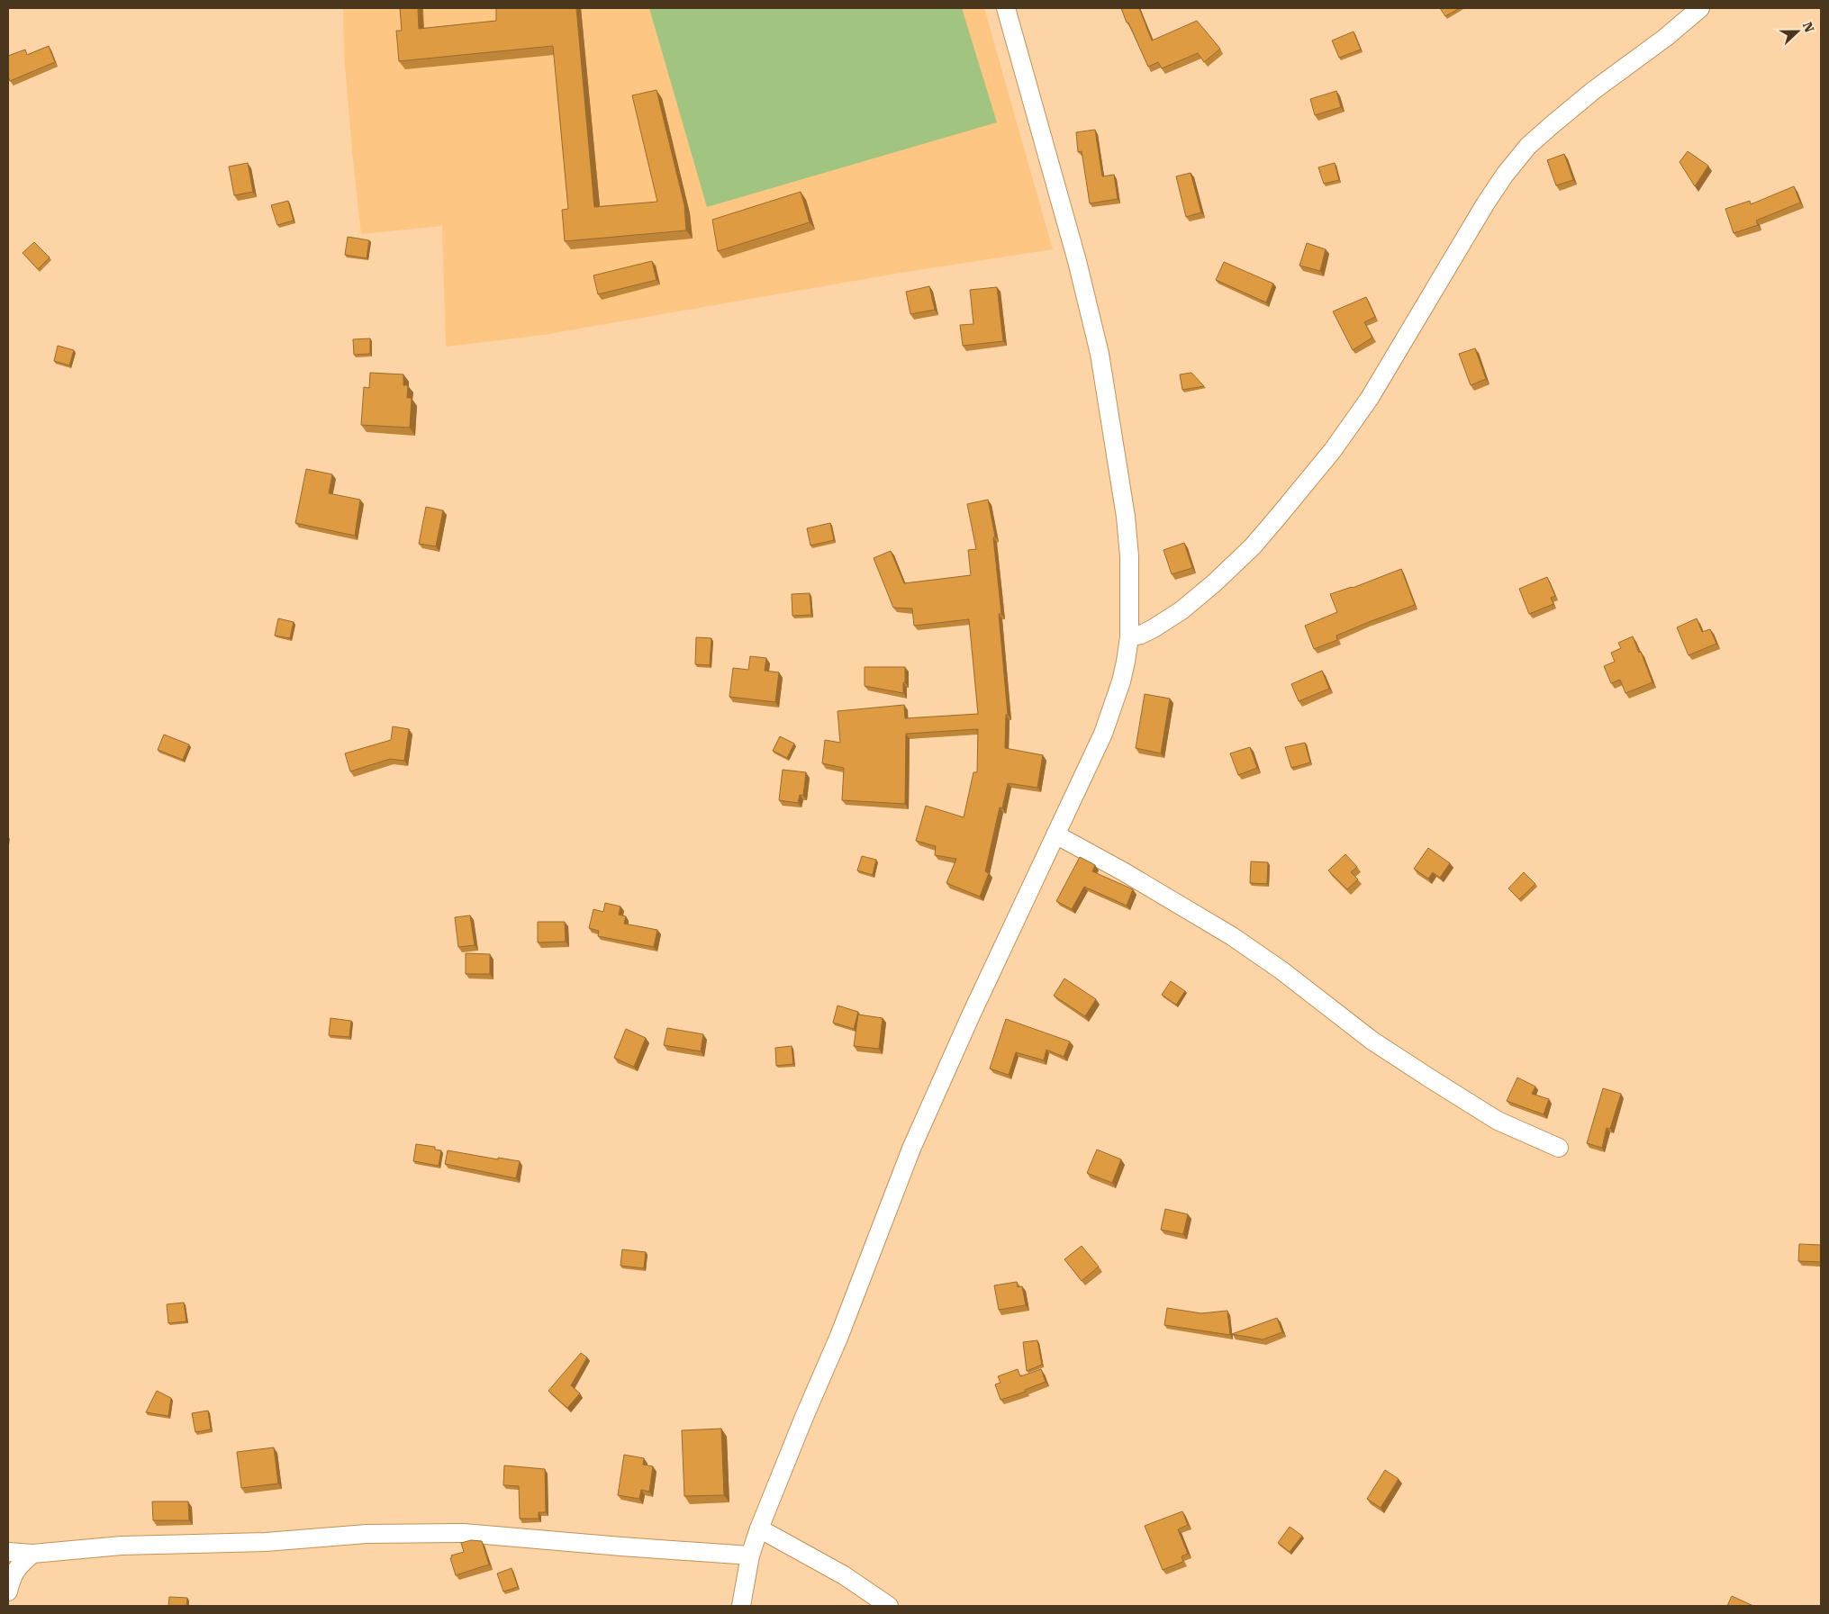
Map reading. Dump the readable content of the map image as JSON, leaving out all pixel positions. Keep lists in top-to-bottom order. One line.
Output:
{"north":"right"}
